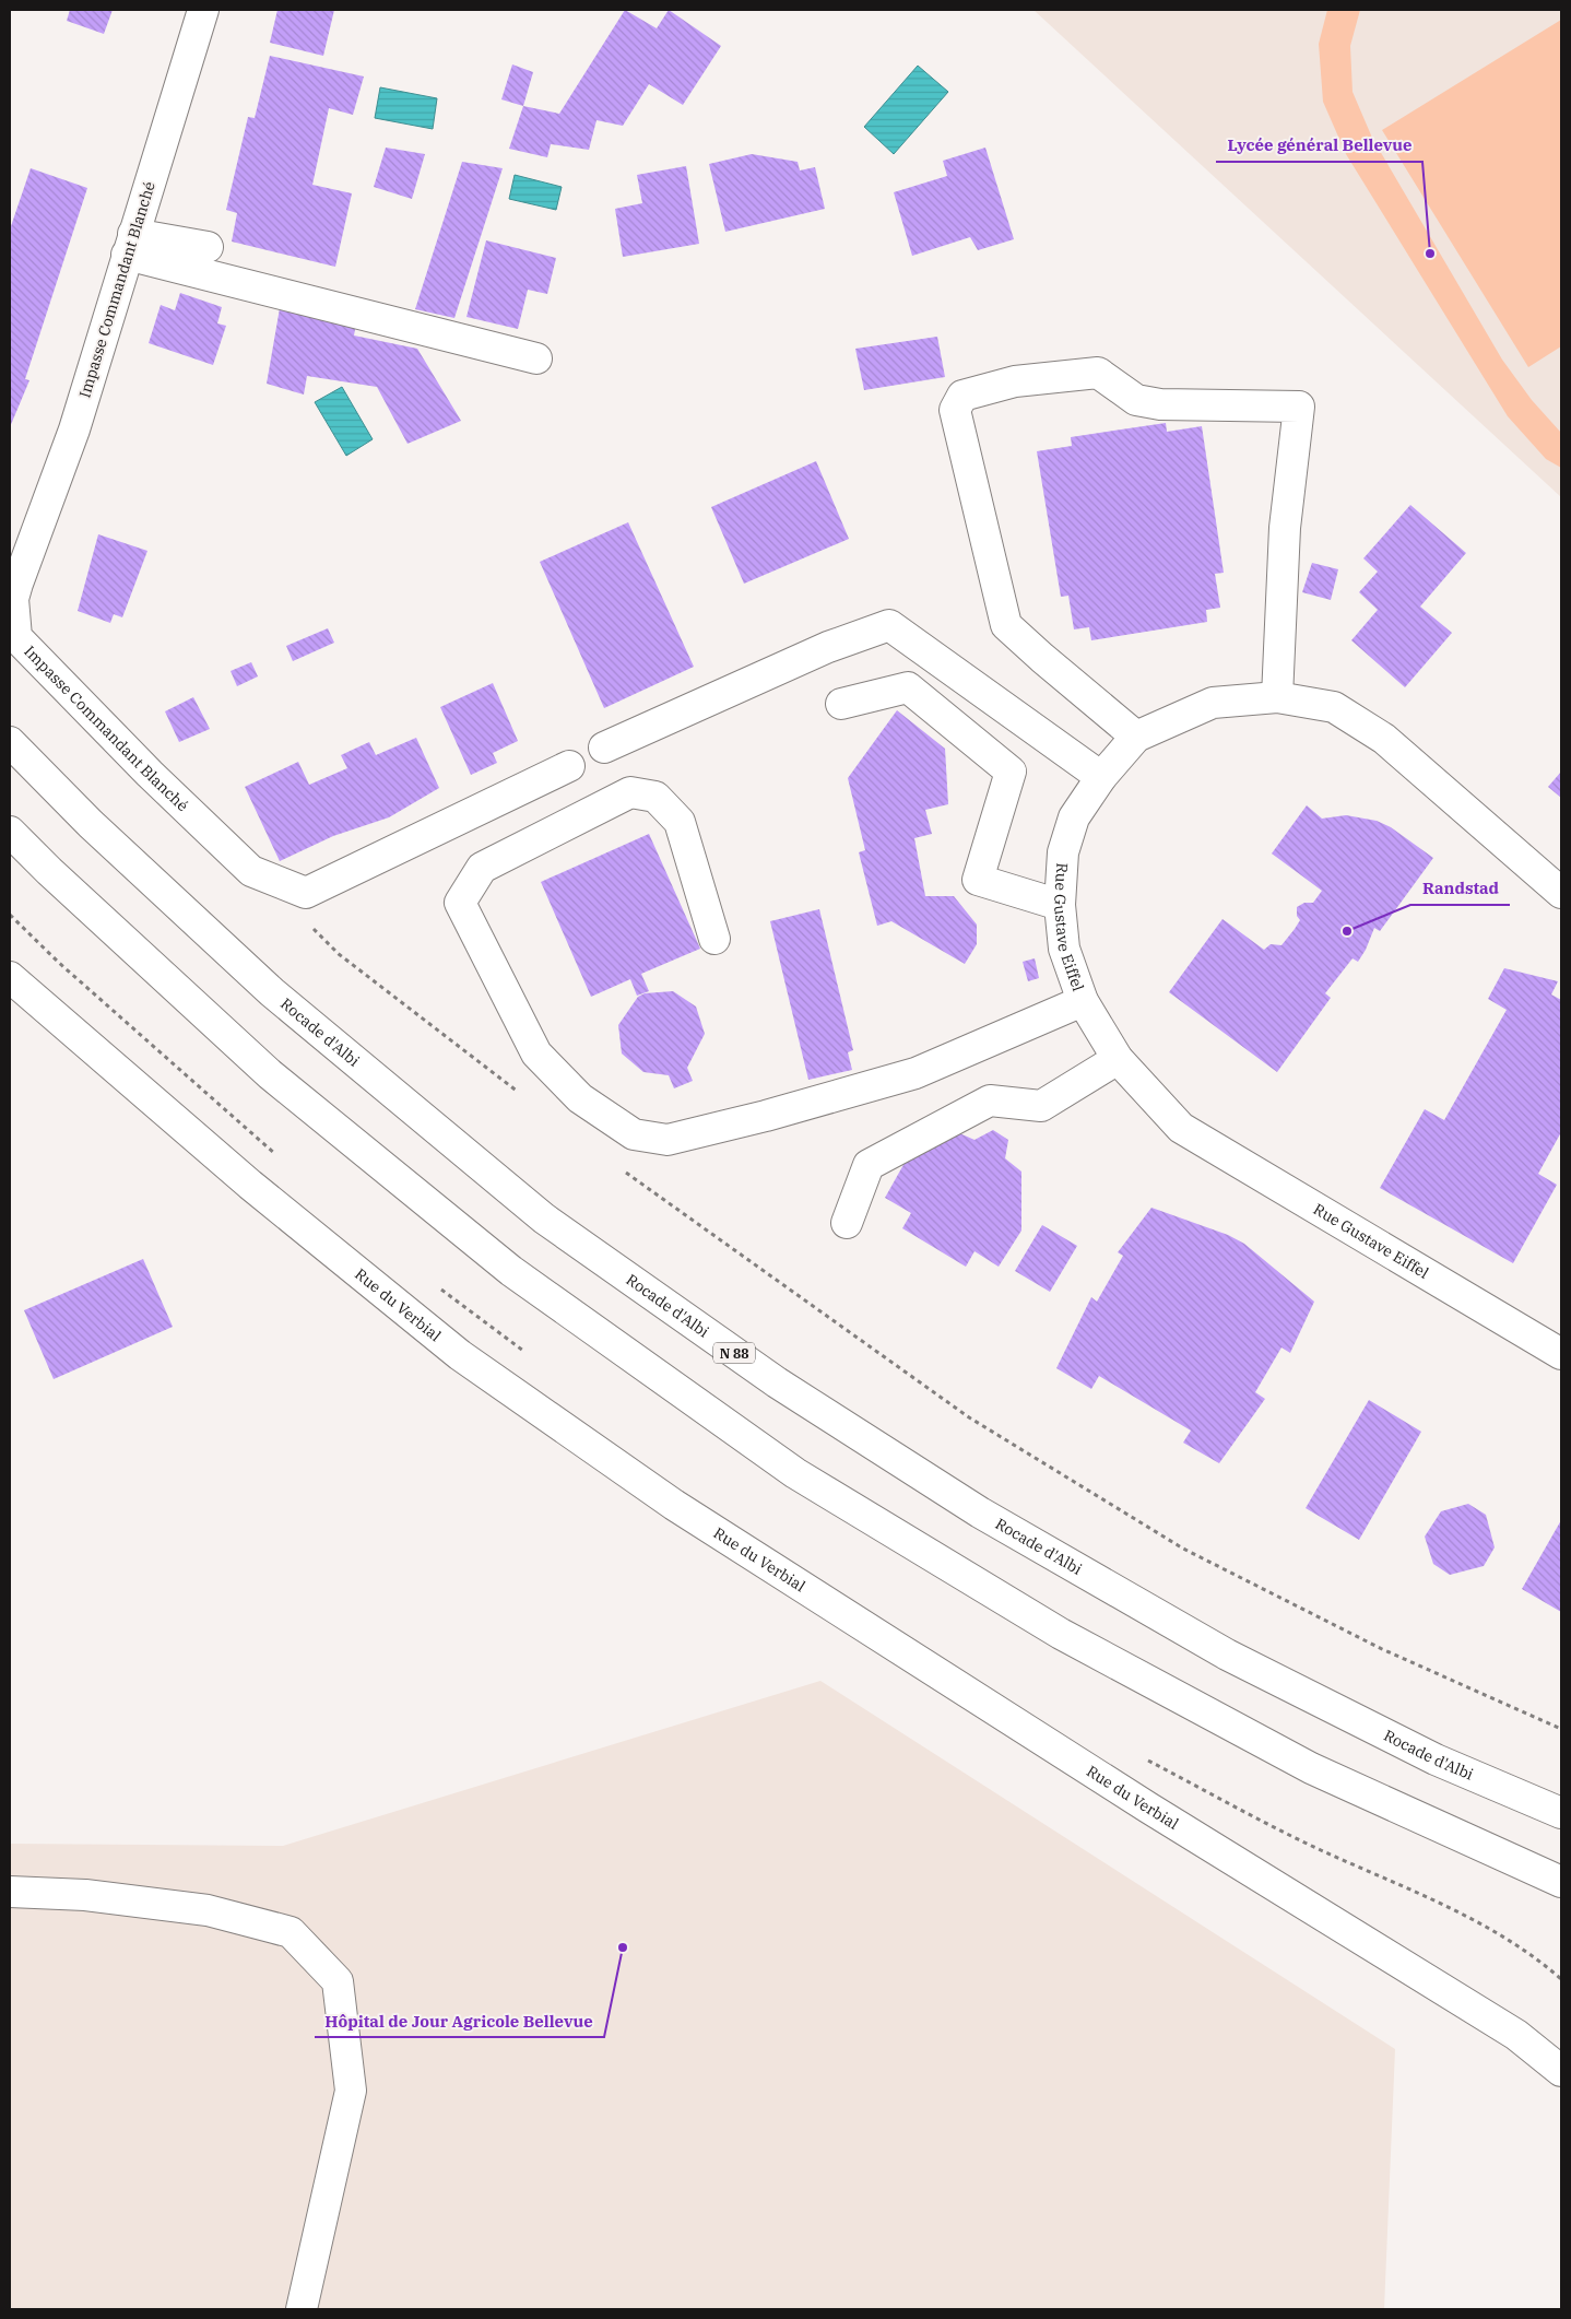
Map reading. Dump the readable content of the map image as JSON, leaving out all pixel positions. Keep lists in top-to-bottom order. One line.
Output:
{"streets":{"main road":["Impasse Commandant Blanché","Rue Gustave Eiffel","Rocade d'Albi","Rue du Verbial","N 88"]},"places":["Lycée général Bellevue","Randstad","Hôpital de Jour Agricole Bellevue"]}
